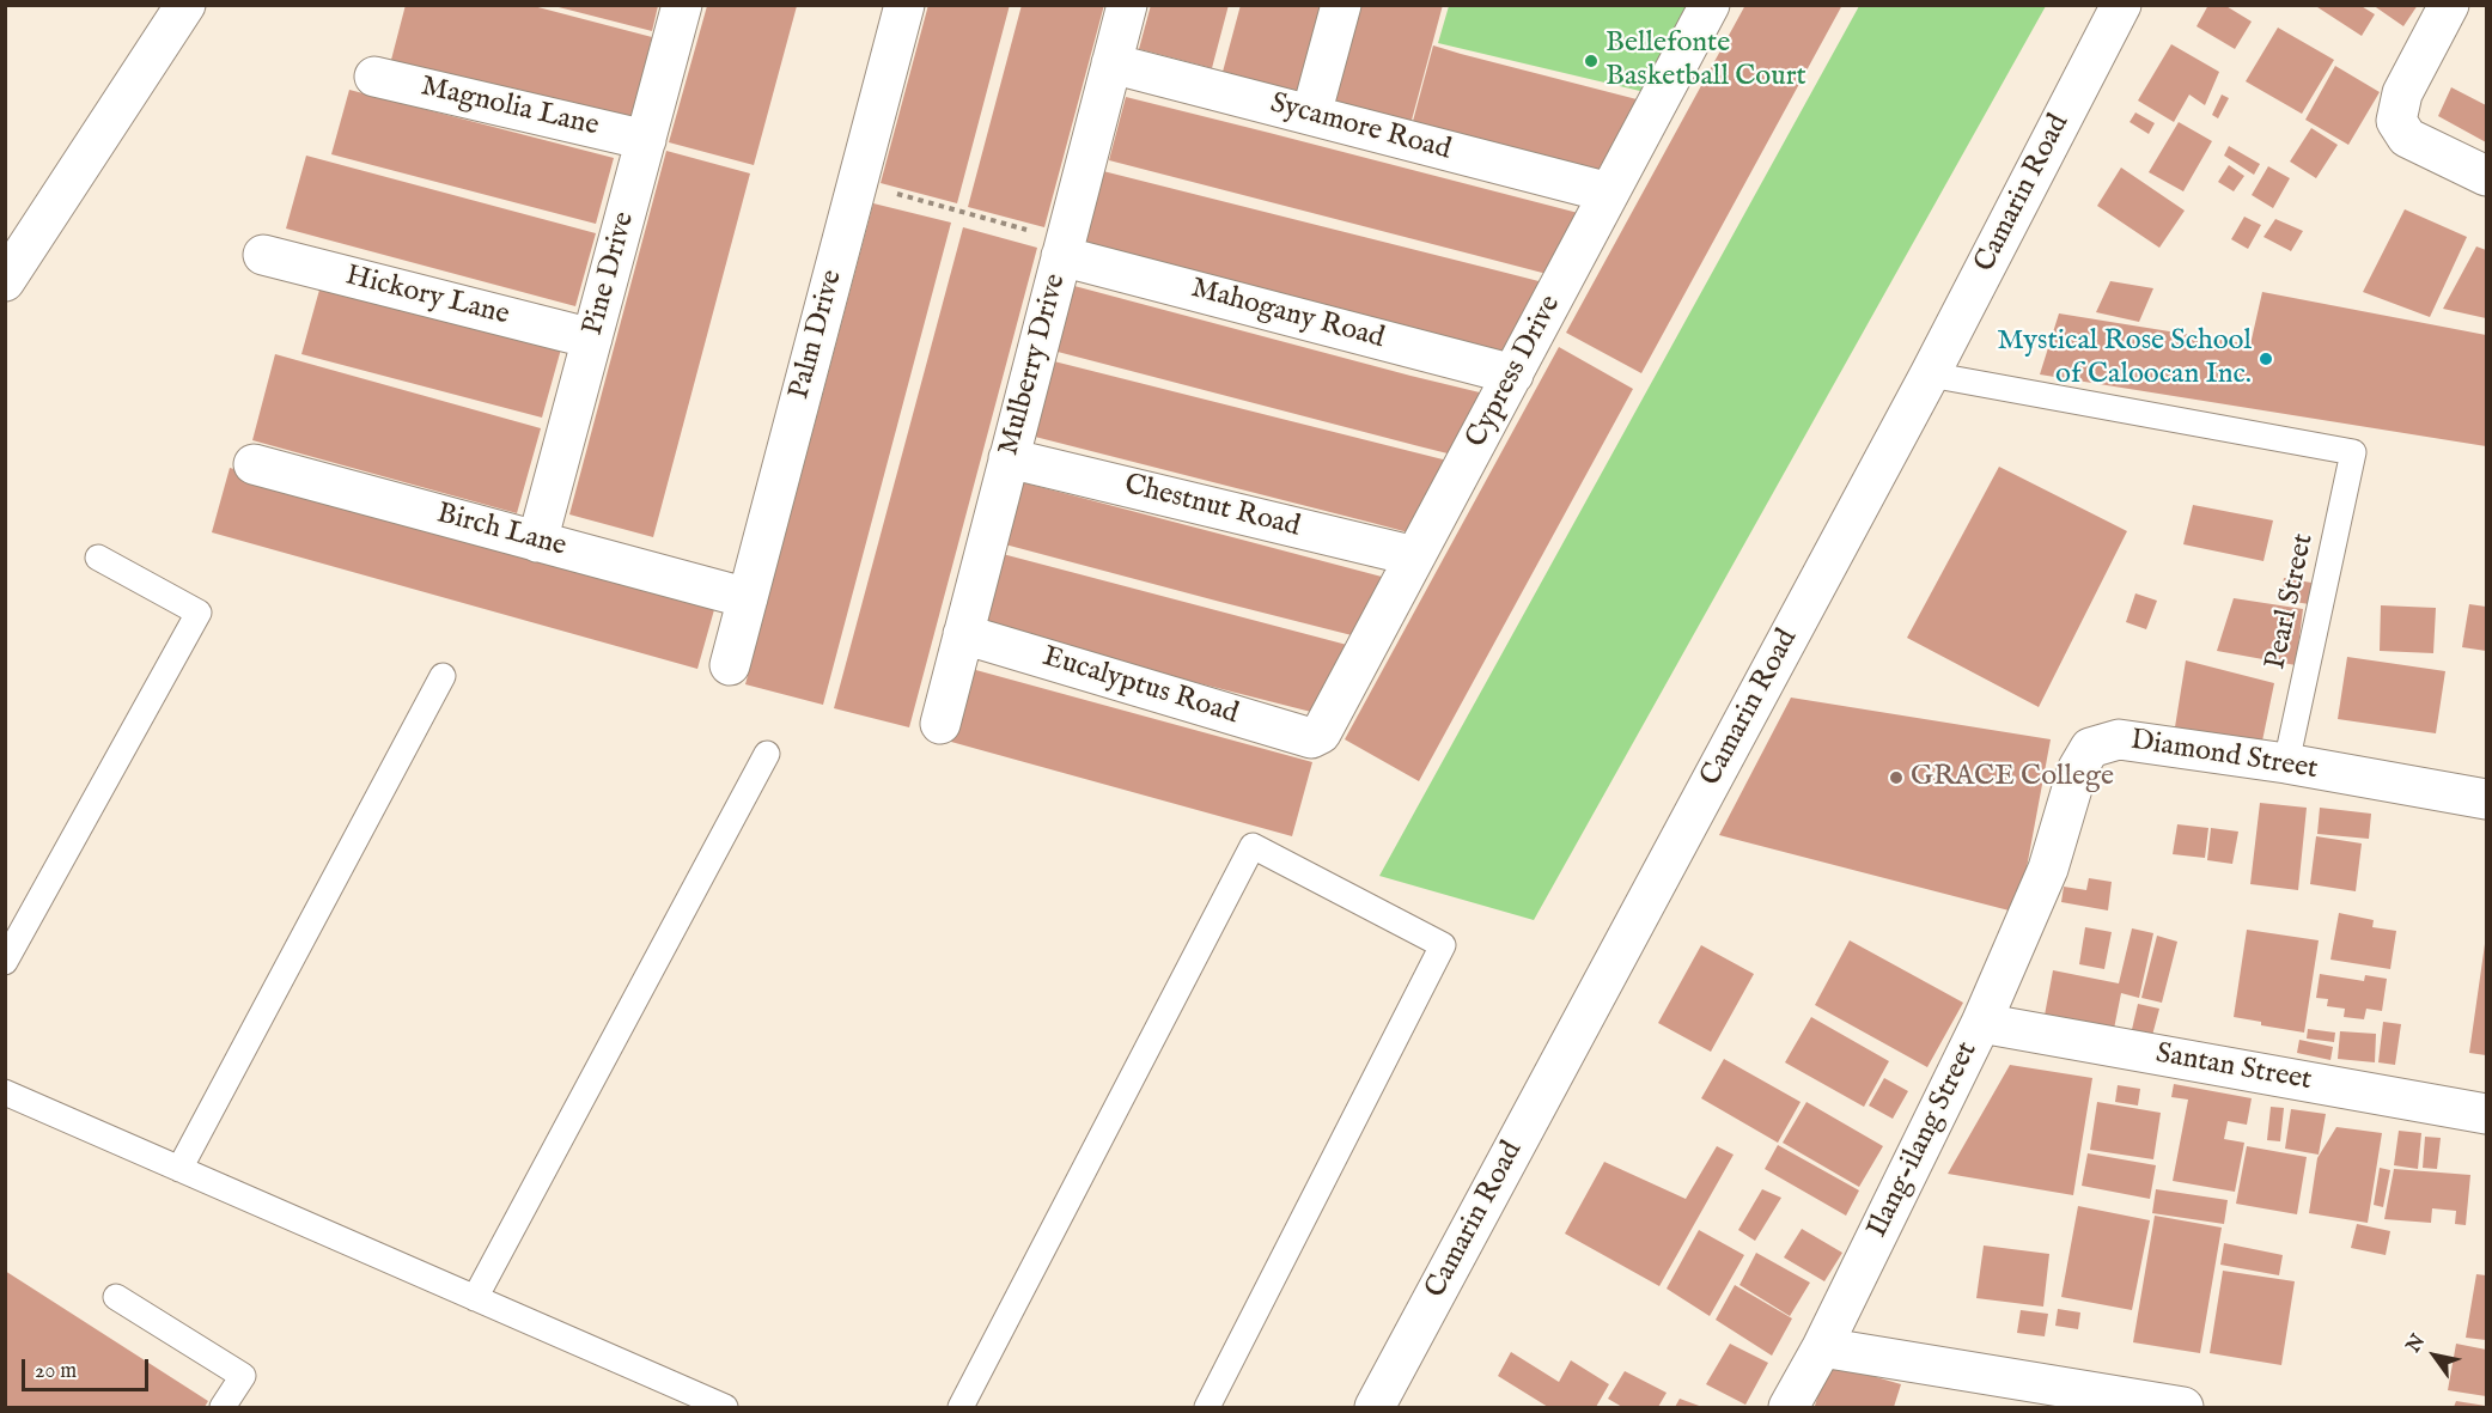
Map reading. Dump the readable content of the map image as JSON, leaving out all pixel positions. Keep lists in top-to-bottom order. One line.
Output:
{"streets":{"street":["Magnolia Lane","Sycamore Road","Camarin Road","Pine Drive","Hickory Lane","Mahogany Road","Palm Drive","Mulberry Drive","Cypress Drive","Chestnut Road","Birch Lane","Eucalyptus Road","Diamond Street","Santan Street","Ilang-ilang Street"],"lane":["Pearl Street"]},"crossings":[["Magnolia Lane","Pine Drive"],["Sycamore Road","Mulberry Drive"],["Sycamore Road","Cypress Drive"],["Camarin Road","Pearl Street"],["Pine Drive","Hickory Lane"],["Pine Drive","Birch Lane"],["Mahogany Road","Mulberry Drive"],["Mahogany Road","Cypress Drive"],["Palm Drive","Birch Lane"],["Mulberry Drive","Chestnut Road"],["Mulberry Drive","Eucalyptus Road"],["Cypress Drive","Chestnut Road"],["Cypress Drive","Eucalyptus Road"],["Pearl Street","Diamond Street"],["Diamond Street","Ilang-ilang Street"],["Santan Street","Ilang-ilang Street"]],"places":["Bellefonte Basketball Court","Mystical Rose School of Caloocan Inc.","GRACE College"],"scale_bar":"20 m","north":"top left"}
